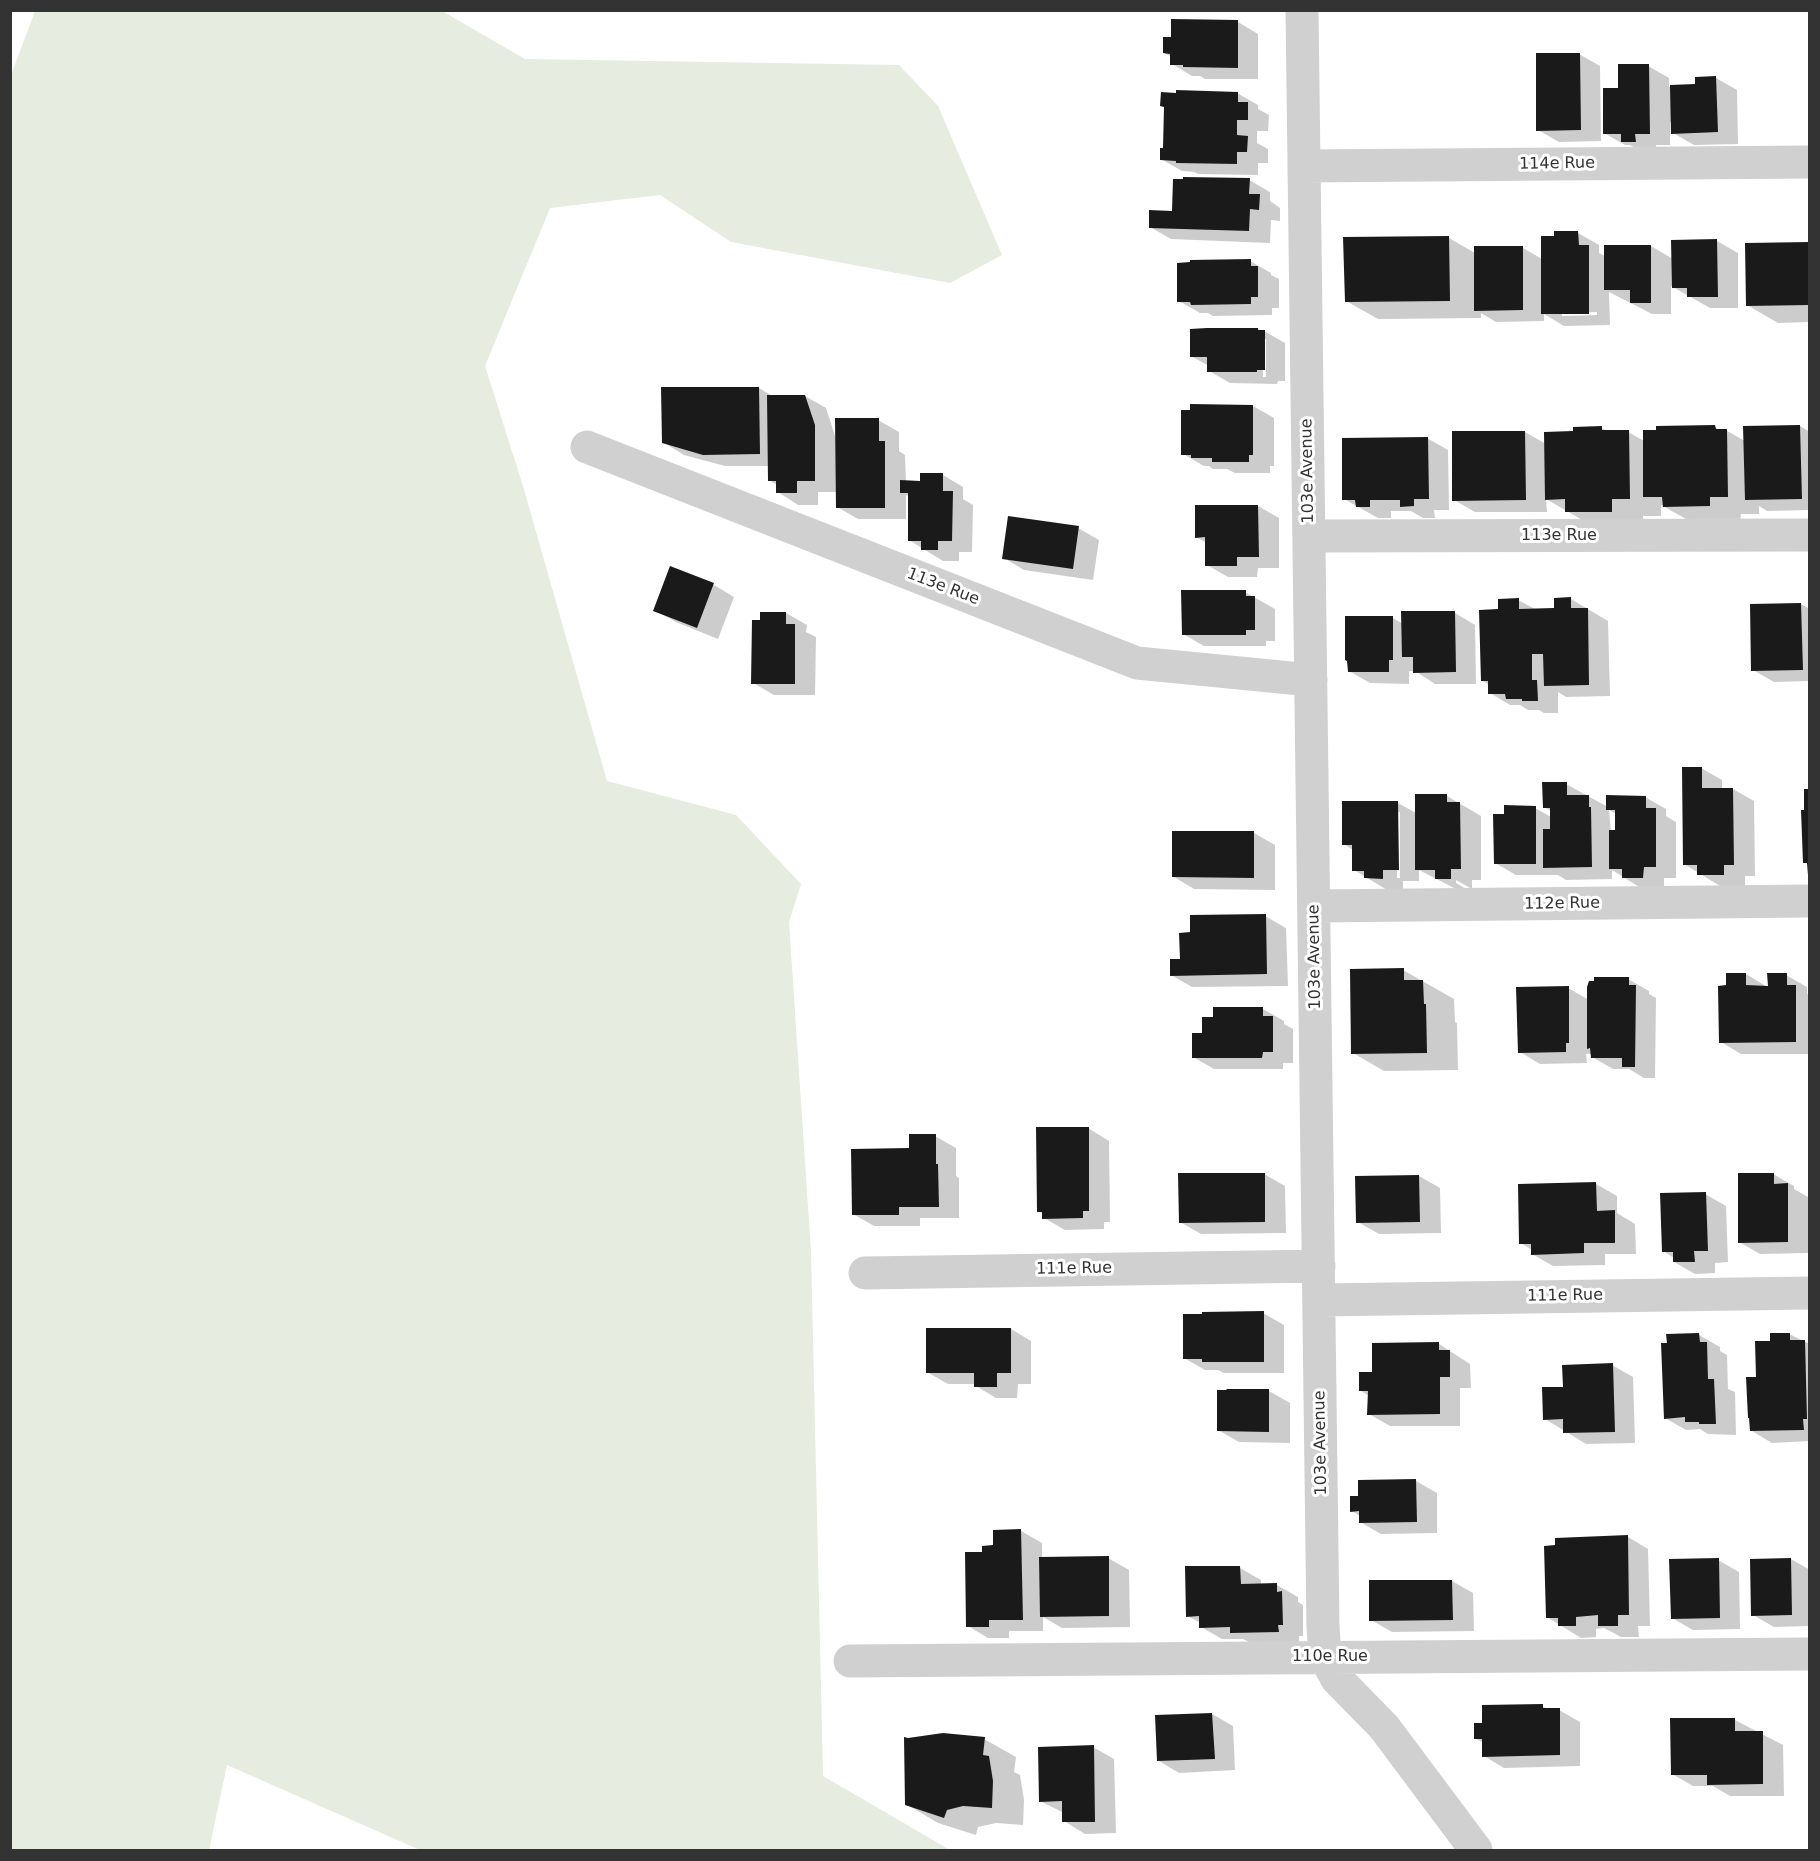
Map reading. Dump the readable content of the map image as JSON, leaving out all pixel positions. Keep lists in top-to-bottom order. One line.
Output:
{"streets":{"street":["114e Rue","103e Avenue","113e Rue","112e Rue","111e Rue","110e Rue"]},"crossings":[["114e Rue","103e Avenue"],["103e Avenue","113e Rue"],["103e Avenue","112e Rue"],["103e Avenue","111e Rue"],["103e Avenue","110e Rue"]]}
